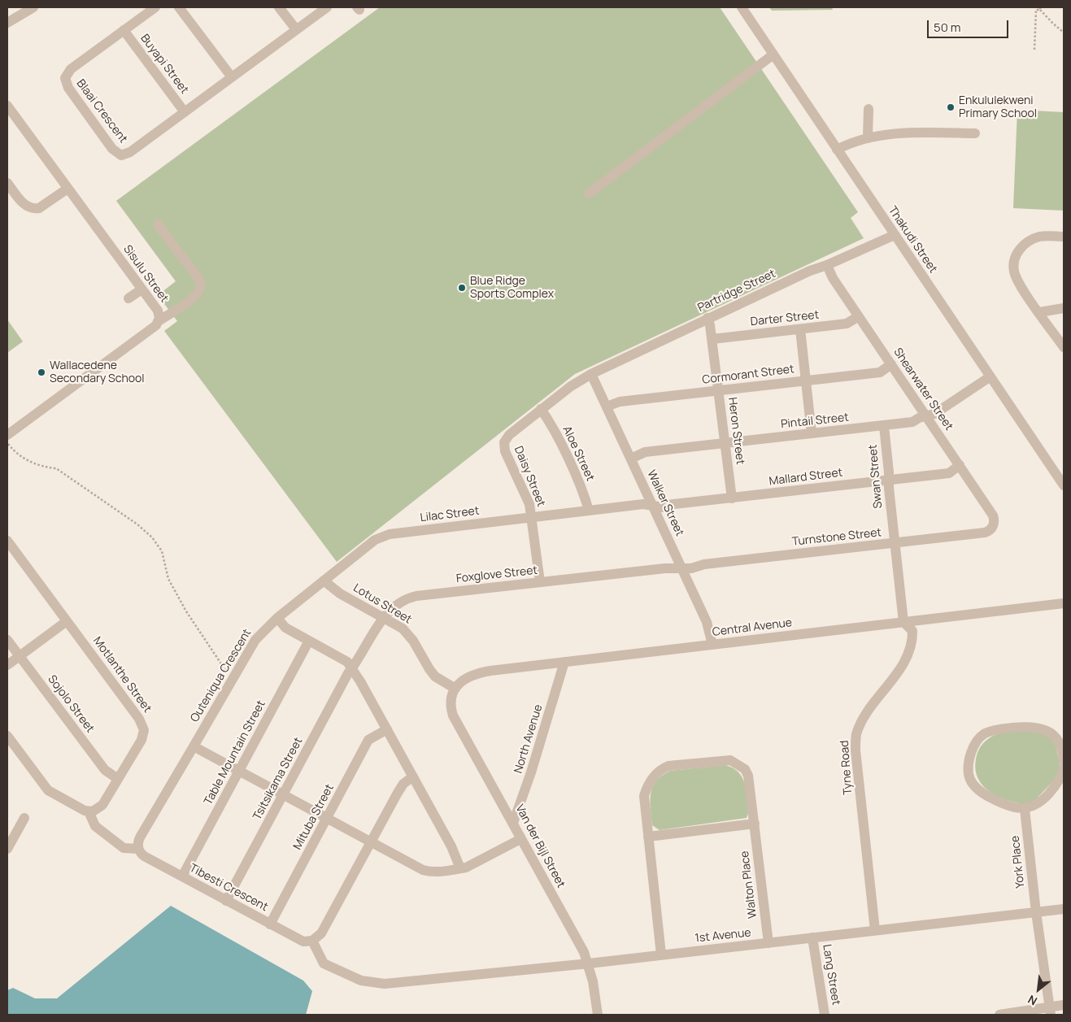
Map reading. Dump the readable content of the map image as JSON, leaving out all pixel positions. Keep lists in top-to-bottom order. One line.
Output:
{"streets":{"street":["Buyapi Street","Blaai Crescent","Thakudi Street","Sisulu Street","Partridge Street","Darter Street","Cormorant Street","Shearwater Street","Pintail Street","Heron Street","Aloe Street","Daisy Street","Swan Street","Mallard Street","Walker Street","Lilac Street","Turnstone Street","Foxglove Street","Lotus Street","Central Avenue","Motlanthe Street","Outeniqua Crescent","Sojolo Street","North Avenue","Table Mountain Street","Tyne Road","Tsitsikama Street","Mituba Street","Van der Bijl Street","York Place","Walton Place","Tibesti Crescent","1st Avenue","Lang Street"]},"crossings":[["Buyapi Street","Blaai Crescent"],["Thakudi Street","Partridge Street"],["Thakudi Street","Pintail Street"],["Partridge Street","Shearwater Street"],["Partridge Street","Heron Street"],["Partridge Street","Daisy Street"],["Partridge Street","Walker Street"],["Darter Street","Shearwater Street"],["Darter Street","Heron Street"],["Cormorant Street","Shearwater Street"],["Cormorant Street","Heron Street"],["Cormorant Street","Walker Street"],["Shearwater Street","Pintail Street"],["Shearwater Street","Mallard Street"],["Shearwater Street","Turnstone Street"],["Pintail Street","Heron Street"],["Pintail Street","Swan Street"],["Pintail Street","Walker Street"],["Heron Street","Mallard Street"],["Aloe Street","Daisy Street"],["Aloe Street","Lilac Street"],["Daisy Street","Walker Street"],["Daisy Street","Lilac Street"],["Daisy Street","Foxglove Street"],["Swan Street","Mallard Street"],["Swan Street","Turnstone Street"],["Swan Street","Central Avenue"],["Swan Street","Tyne Road"],["Mallard Street","Walker Street"],["Mallard Street","Lilac Street"],["Walker Street","Lilac Street"],["Walker Street","Turnstone Street"],["Walker Street","Foxglove Street"],["Walker Street","Central Avenue"],["Lilac Street","Lotus Street"],["Lilac Street","Outeniqua Crescent"],["Turnstone Street","Foxglove Street"],["Foxglove Street","Lotus Street"],["Foxglove Street","Tsitsikama Street"],["Lotus Street","Central Avenue"],["Lotus Street","Van der Bijl Street"],["Central Avenue","North Avenue"],["Central Avenue","Tyne Road"],["Central Avenue","Van der Bijl Street"],["Motlanthe Street","Sojolo Street"],["North Avenue","Van der Bijl Street"],["Table Mountain Street","Tibesti Crescent"],["Tyne Road","1st Avenue"],["Tsitsikama Street","Tibesti Crescent"],["Mituba Street","Tibesti Crescent"],["Van der Bijl Street","1st Avenue"],["York Place","1st Avenue"],["Walton Place","1st Avenue"],["Tibesti Crescent","1st Avenue"],["1st Avenue","Lang Street"]],"places":["Enkululekweni Primary School","Blue Ridge Sports Complex","Wallacedene Secondary School"],"scale_bar":"50 m","north":"bottom left"}
